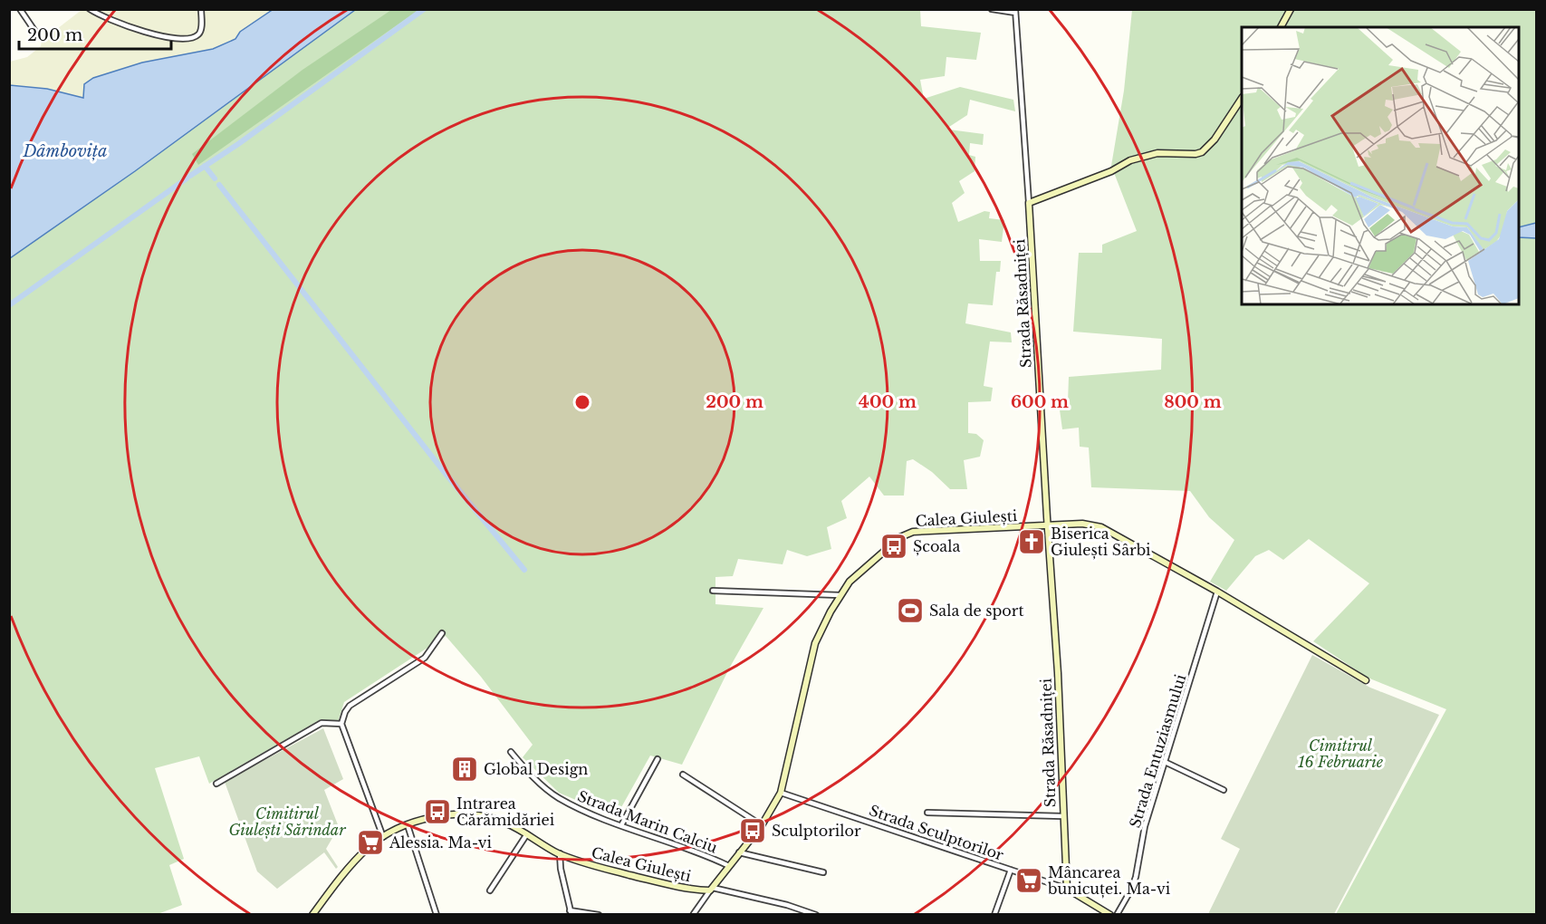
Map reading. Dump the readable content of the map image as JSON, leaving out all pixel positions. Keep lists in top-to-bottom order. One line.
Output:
{"streets":{"main road":["Strada Răsadniței","Calea Giulești","Strada Sculptorilor"],"street":["Strada Entuziasmului","Strada Marin Calciu"]},"crossings":[["Strada Răsadniței","Calea Giulești"],["Strada Răsadniței","Strada Sculptorilor"],["Calea Giulești","Strada Entuziasmului"],["Calea Giulești","Strada Marin Calciu"],["Calea Giulești","Strada Sculptorilor"]],"water":["Dâmbovița"],"parks":["Cimitirul 16 Februarie","Cimitirul Giulești Sărindar"],"places":{"church":["Biserica Giulești Sârbi"],"bus stop":["Școala","Intrarea Cărămidăriei","Sculptorilor"],"sports":["Sala de sport"],"building":["Global Design"],"supermarket":["Alessia. Ma-vi","Mâncarea bunicuței. Ma-vi"]},"scale_bar":"200 m","rings":["200 m","400 m","600 m","800 m"]}
